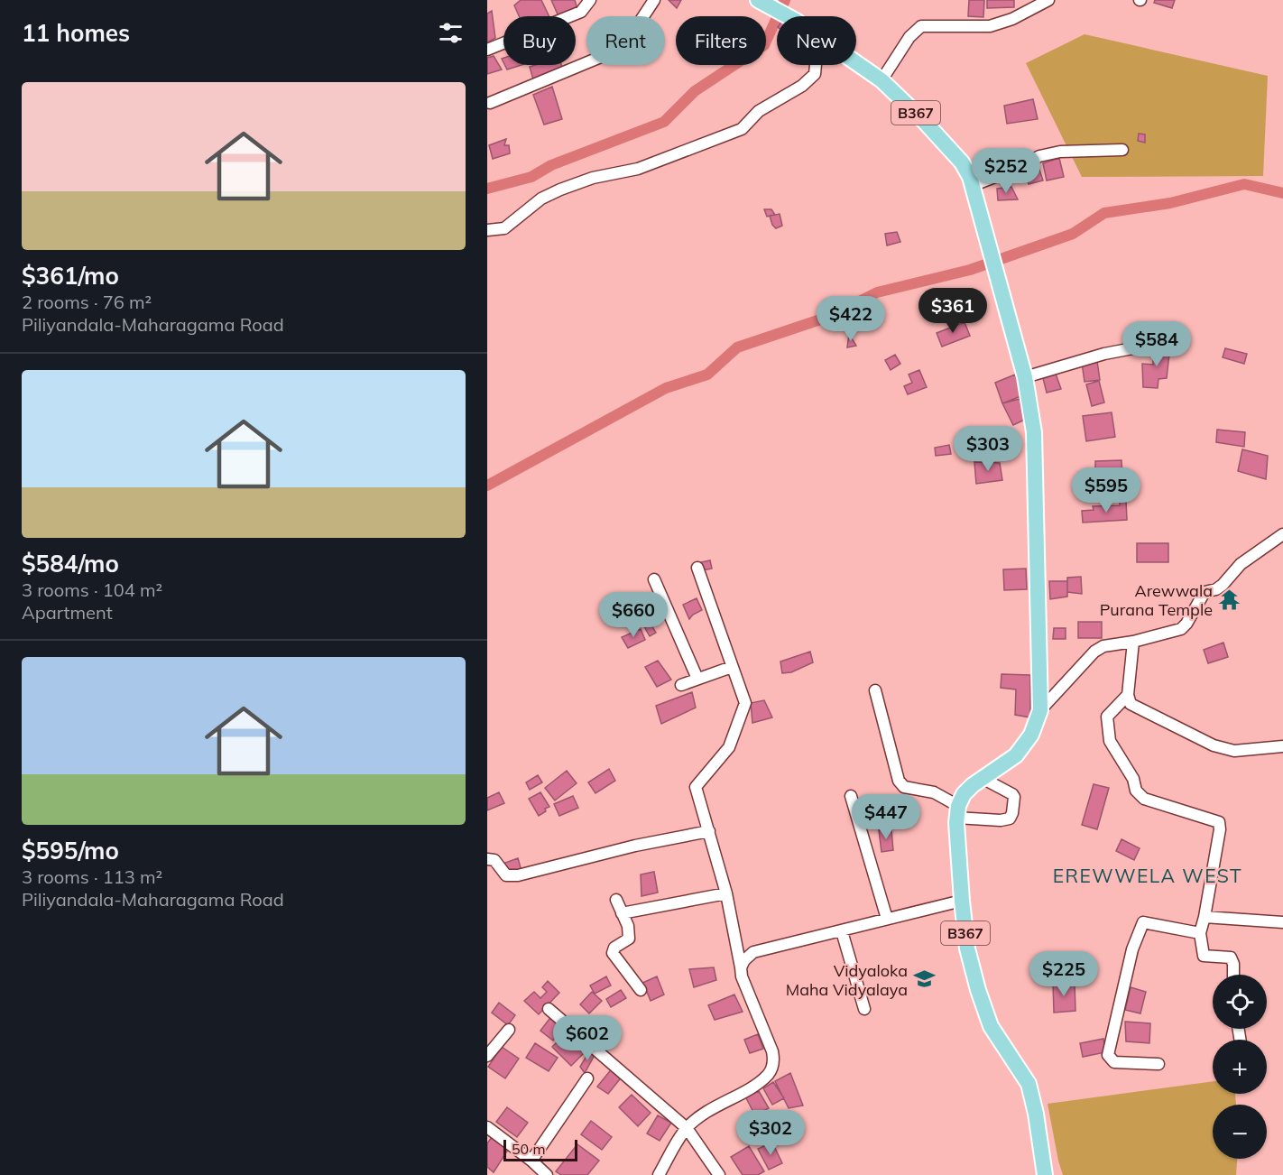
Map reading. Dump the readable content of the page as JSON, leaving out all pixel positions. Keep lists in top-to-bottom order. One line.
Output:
{"streets":{"main road":["B367"]},"districts":["EREWWELA WEST"],"places":{"temple":["Arewwala Purana Temple"],"school or university":["Vidyaloka Maha Vidyalaya"]},"scale_bar":"50 m","page":{"heading":"11 homes","chip":["Buy","Rent","Filters","New"],"list":[{"name":"$361/mo","note":"2 rooms · 76 m² · Piliyandala-Maharagama Road"},{"name":"$584/mo","note":"3 rooms · 104 m² · Apartment"},{"name":"$595/mo","note":"3 rooms · 113 m² · Piliyandala-Maharagama Road"}],"price":["$252","$361","$422","$584","$303","$595","$660","$447","$225","$602","$302"],"map_buttons":["+","−"],"scale":"50 m"}}
